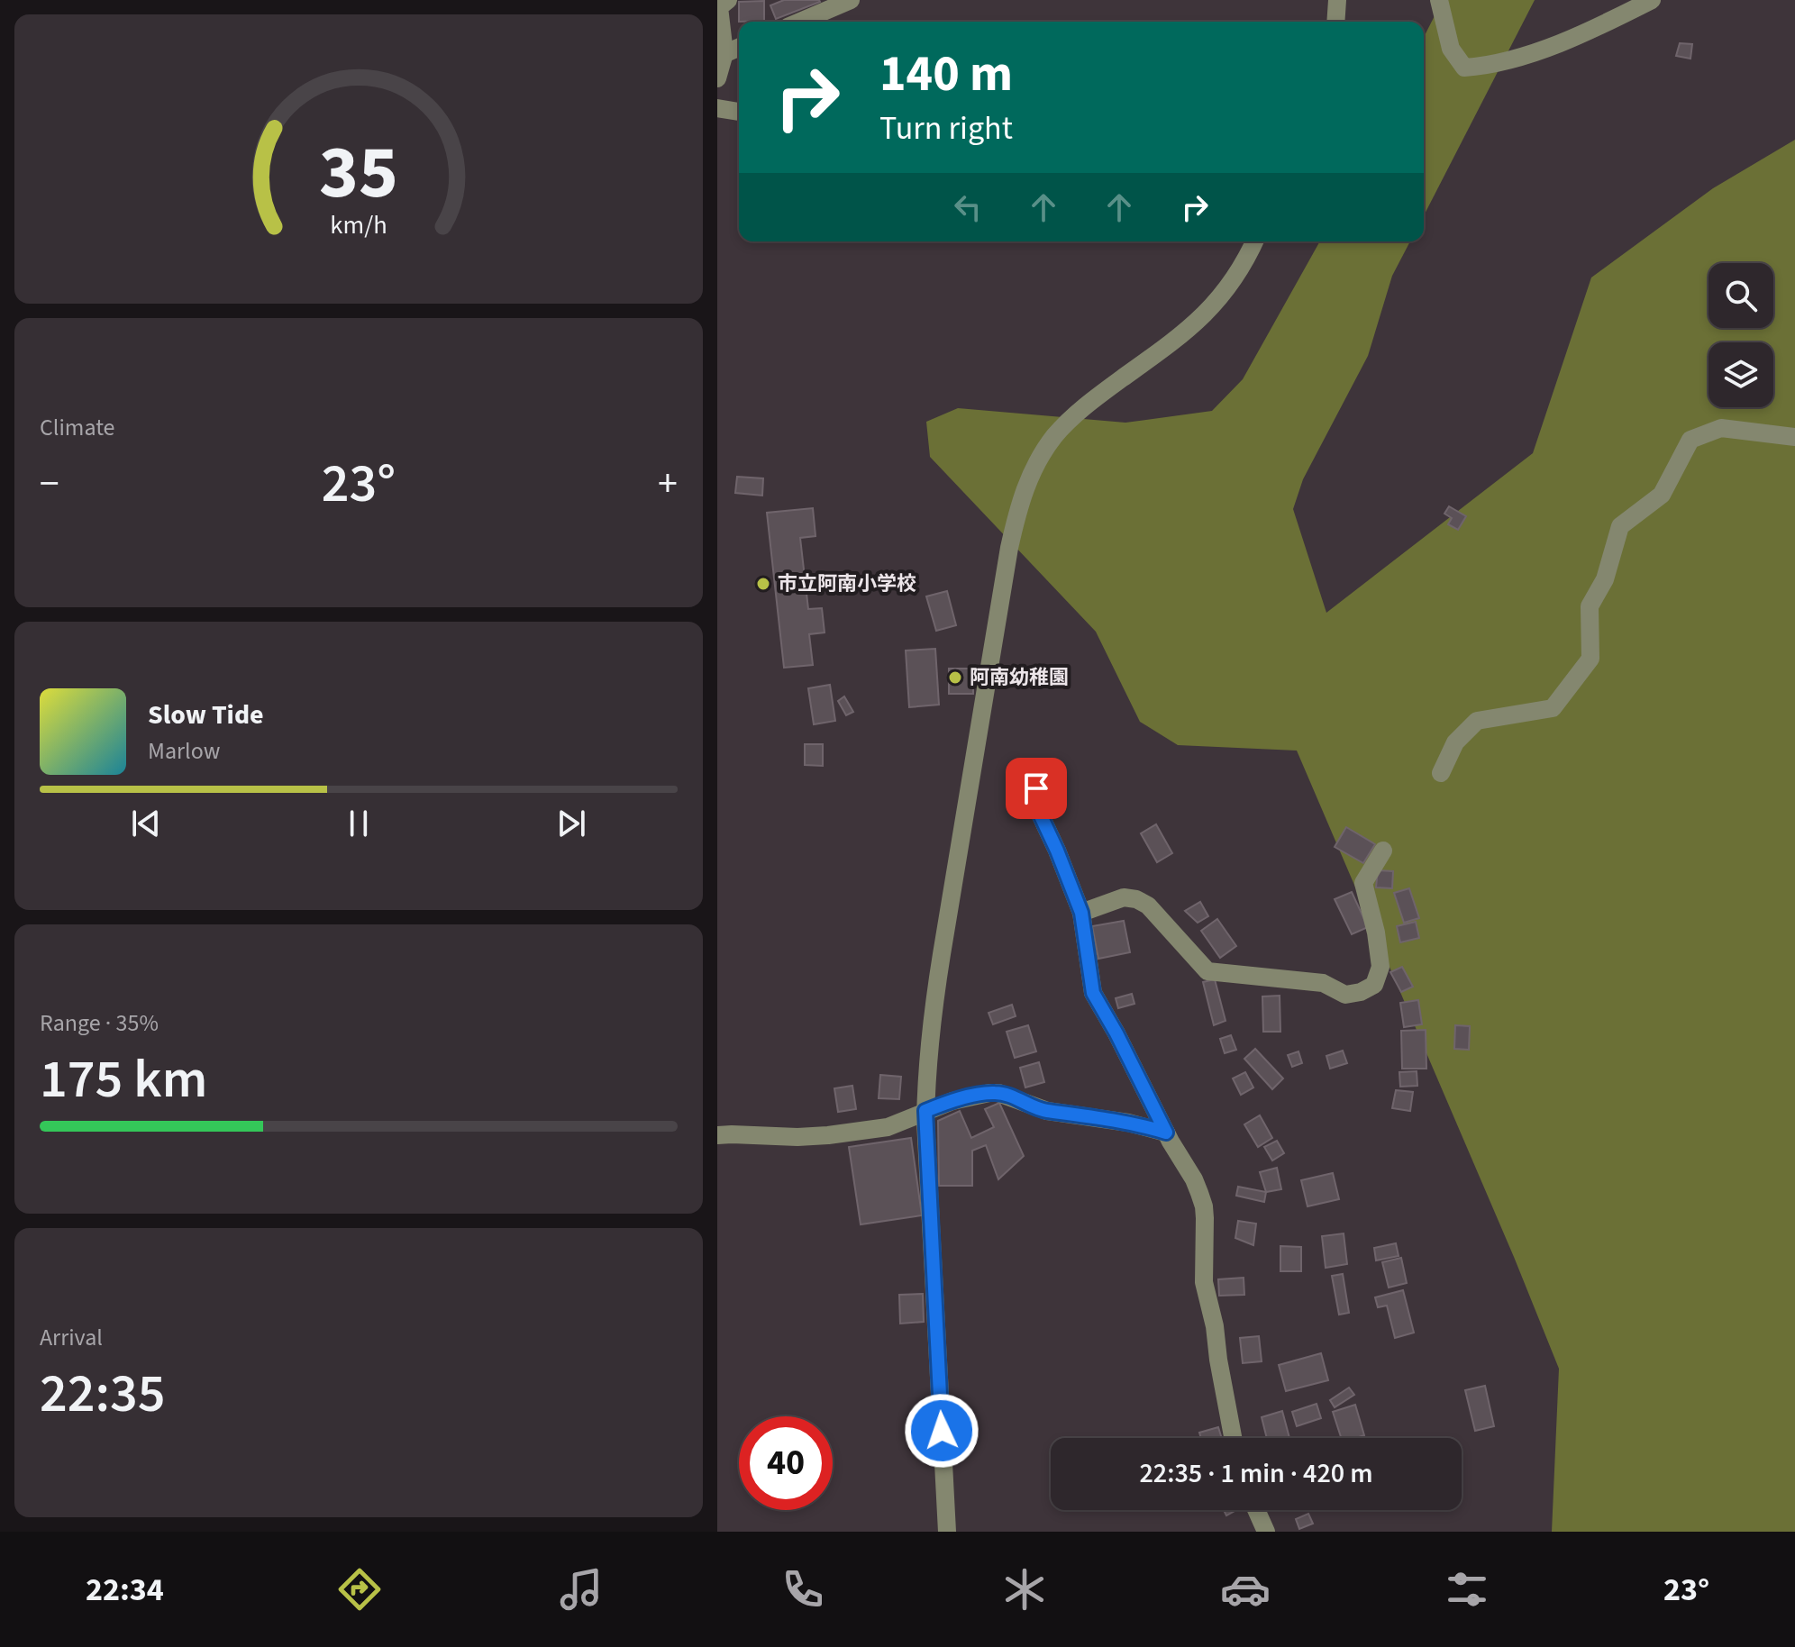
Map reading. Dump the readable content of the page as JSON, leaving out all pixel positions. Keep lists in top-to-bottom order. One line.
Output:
{"places":["市立阿南小学校","阿南幼稚園"],"page":{"turn":["140 m","Turn right"],"tile":["Climate",["Range · 35%","175 km"],["Arrival","22:35"]],"heat":["−","23°","+"],"song":["Slow Tide","Marlow"],"limit":"40","trip":"22:35 · 1 min · 420 m","tabs":["22:34","23°"],"gauge":["35","km/h"]}}
